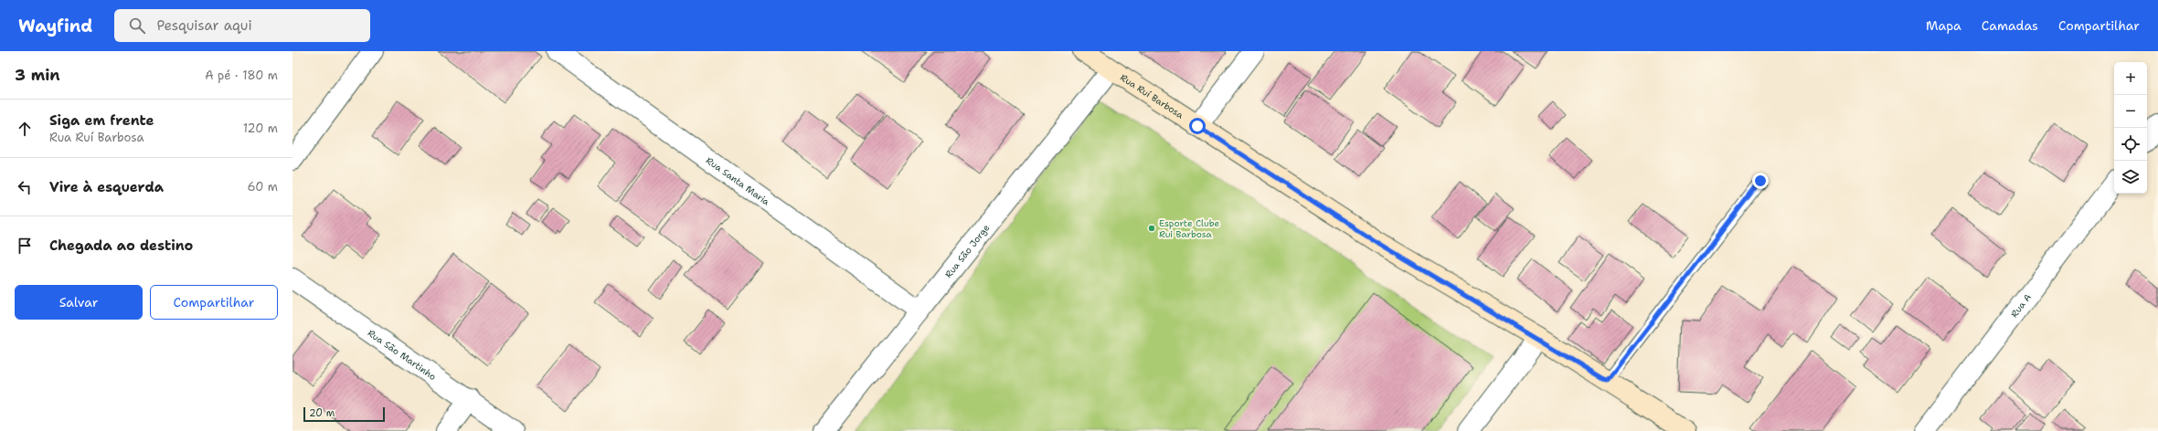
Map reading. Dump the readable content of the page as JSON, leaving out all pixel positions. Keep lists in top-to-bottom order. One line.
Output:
{"streets":{"main road":["Rua Ruí Barbosa"],"street":["Rua Santa Maria","Rua São Jorge","Rua A","Rua São Martinho"]},"crossings":[["Rua Ruí Barbosa","Rua São Jorge"],["Rua Santa Maria","Rua São Jorge"]],"places":["Esporte Clube Rui Barbosa"],"scale_bar":"20 m","page":{"header":"Wayfind","search":"Pesquisar aqui","nav":["Mapa","Camadas","Compartilhar"],"heading":["3 min","A pé · 180 m"],"map_buttons":["+","−"],"list":[["Siga em frente","Rua Ruí Barbosa","120 m"],["Vire à esquerda","60 m"],"Chegada ao destino"],"buttons":["Salvar","Compartilhar"],"scale":"20 m"}}
